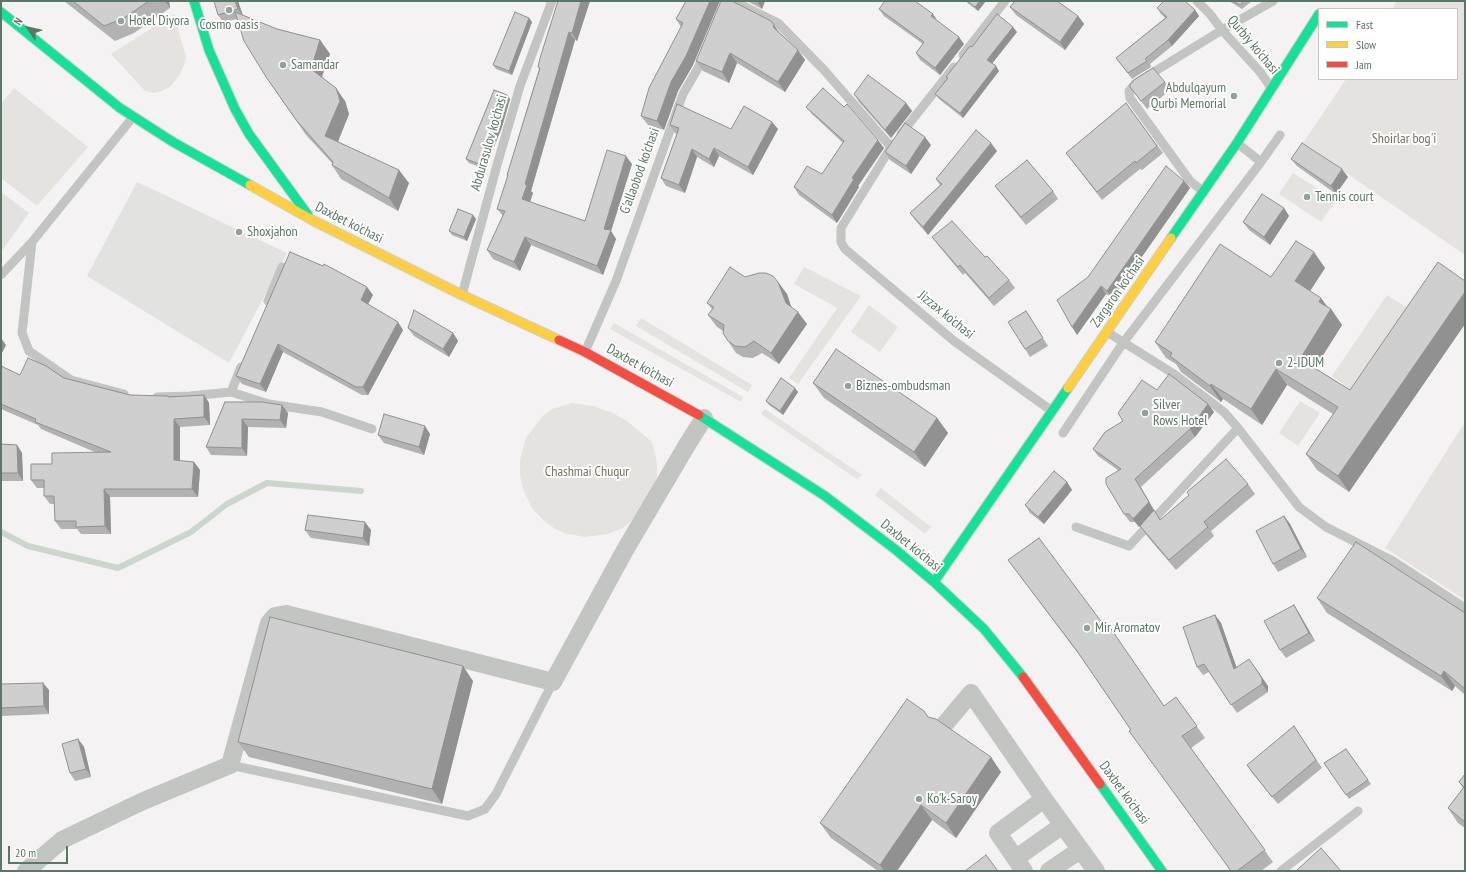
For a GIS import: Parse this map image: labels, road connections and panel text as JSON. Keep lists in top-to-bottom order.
{
  "streets": {
    "main road": ["Daxbet ko'chasi", "Zargaron ko'chasi"],
    "lane": [
      "Qurbiy ko'chasi",
      "Abdurasulov ko'chasi",
      "G'allaobod ko'chasi",
      "Jizzax ko'chasi"
    ]
  },
  "crossings": [
    ["Qurbiy ko'chasi", "Zargaron ko'chasi"],
    ["Abdurasulov ko'chasi", "Daxbet ko'chasi"],
    ["G'allaobod ko'chasi", "Daxbet ko'chasi"],
    ["Daxbet ko'chasi", "Zargaron ko'chasi"],
    ["Zargaron ko'chasi", "Jizzax ko'chasi"]
  ],
  "parks": ["Shoirlar bog'i", "Chashmai Chuqur"],
  "places": [
    "Cosmo oasis",
    "Hotel Diyora",
    "Samandar",
    "Abdulqayum Qurbi Memorial",
    "Tennis court",
    "Shoxjahon",
    "2-IDUM",
    "Biznes-ombudsman",
    "Silver Rows Hotel",
    "Mir Aromatov",
    "Ko'k-Saroy"
  ],
  "legend": ["Fast", "Slow", "Jam"],
  "scale_bar": "20 m",
  "north": "top left"
}
